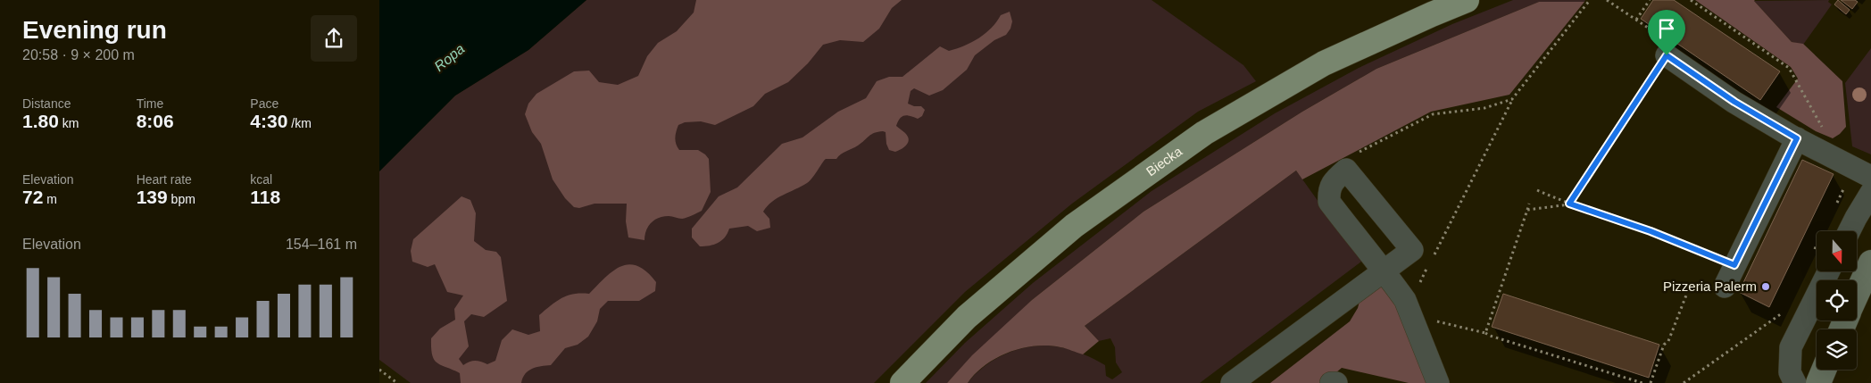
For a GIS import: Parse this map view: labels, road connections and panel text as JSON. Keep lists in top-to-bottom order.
{
  "streets": {
    "main road": ["Biecka"]
  },
  "water": ["Ropa"],
  "places": ["Pizzeria Palerm"],
  "north": "bottom",
  "page": {
    "heading": ["Evening run", "20:58 · 9 × 200 m"],
    "stats": [
      ["Distance", "1.80 km"],
      ["Time", "8:06"],
      ["Pace", "4:30 /km"],
      ["Elevation", "72 m"],
      ["Heart rate", "139 bpm"],
      ["kcal", "118"]
    ],
    "chart": ["Elevation", "154–161 m"]
  }
}
